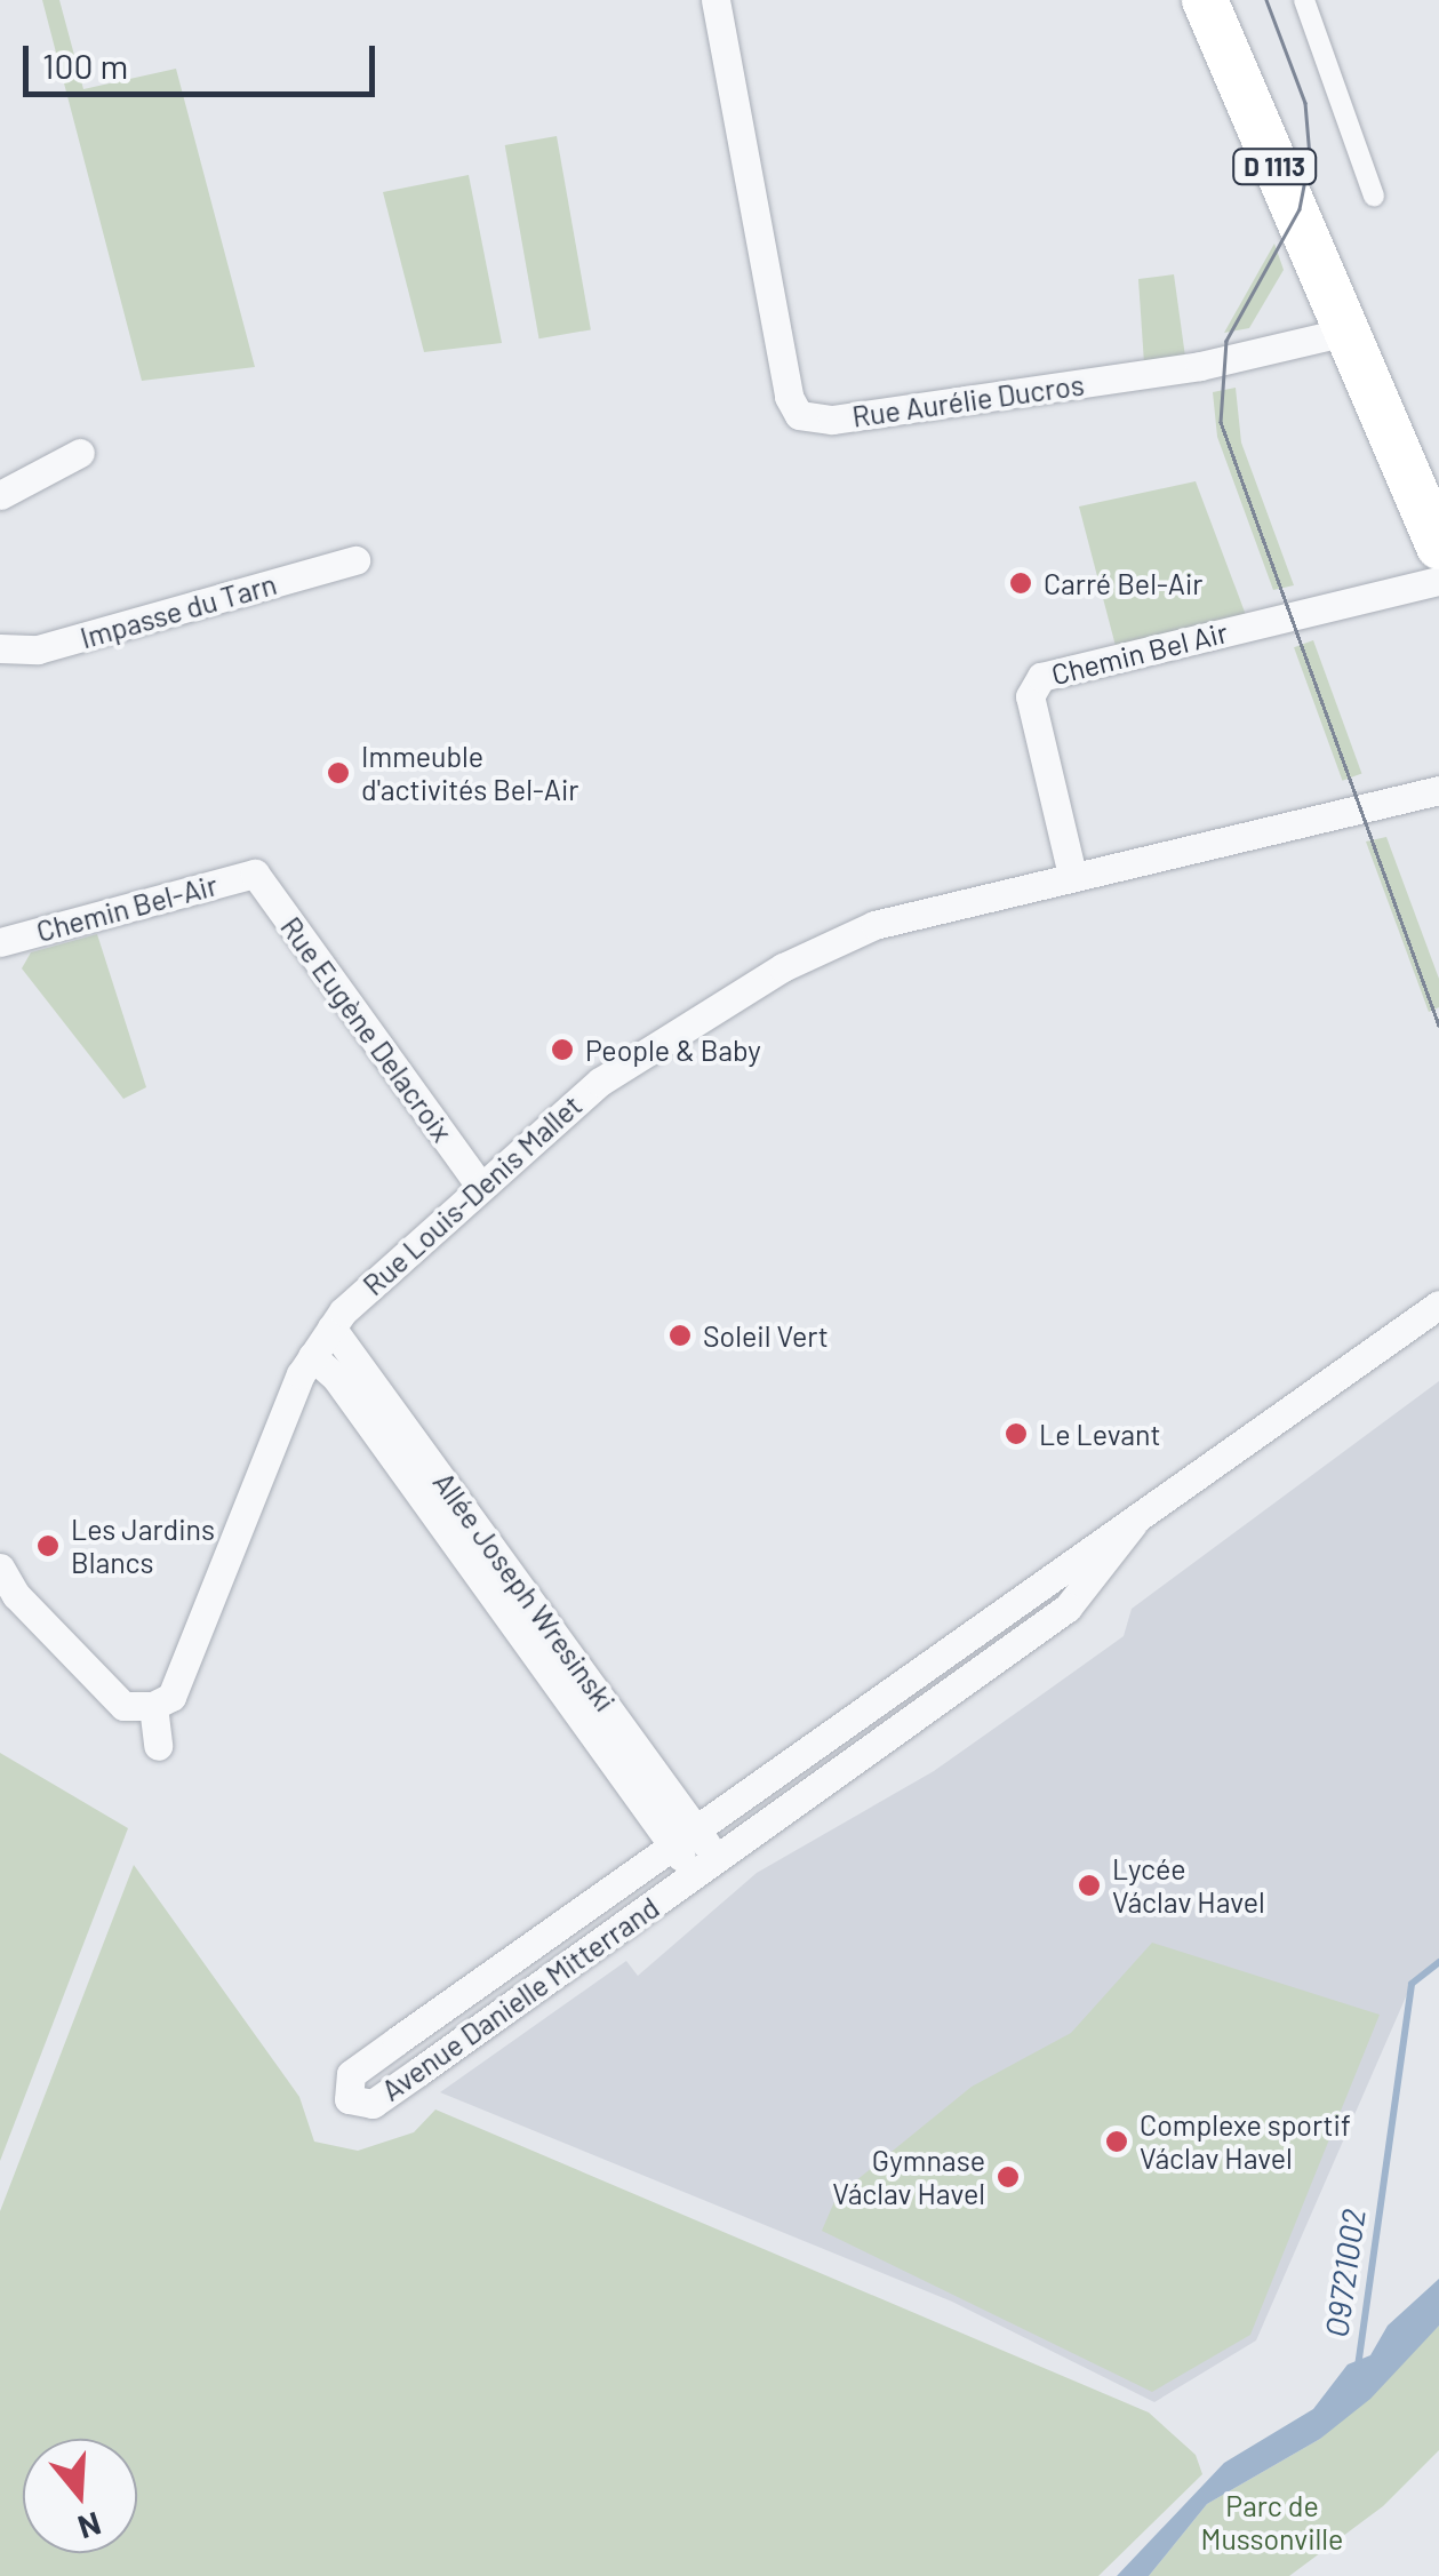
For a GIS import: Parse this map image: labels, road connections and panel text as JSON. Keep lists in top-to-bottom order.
{
  "streets": {
    "main road": ["D 1113"],
    "street": [
      "Rue Aurélie Ducros",
      "Impasse du Tarn",
      "Chemin Bel Air",
      "Chemin Bel-Air",
      "Rue Eugène Delacroix",
      "Rue Louis-Denis Mallet",
      "Allée Joseph Wresinski",
      "Avenue Danielle Mitterrand"
    ]
  },
  "crossings": [
    ["D 1113", "Rue Aurélie Ducros"],
    ["Chemin Bel Air", "Rue Louis-Denis Mallet"],
    ["Chemin Bel-Air", "Rue Eugène Delacroix"],
    ["Rue Eugène Delacroix", "Rue Louis-Denis Mallet"],
    ["Rue Louis-Denis Mallet", "Allée Joseph Wresinski"],
    ["Allée Joseph Wresinski", "Avenue Danielle Mitterrand"]
  ],
  "water": ["O9721002"],
  "parks": ["Parc de Mussonville"],
  "places": [
    "Carré Bel-Air",
    "Immeuble d'activités Bel-Air",
    "People & Baby",
    "Soleil Vert",
    "Le Levant",
    "Les Jardins Blancs",
    "Lycée Václav Havel",
    "Complexe sportif Václav Havel",
    "Gymnase Václav Havel"
  ],
  "scale_bar": "100 m",
  "north": "bottom"
}
